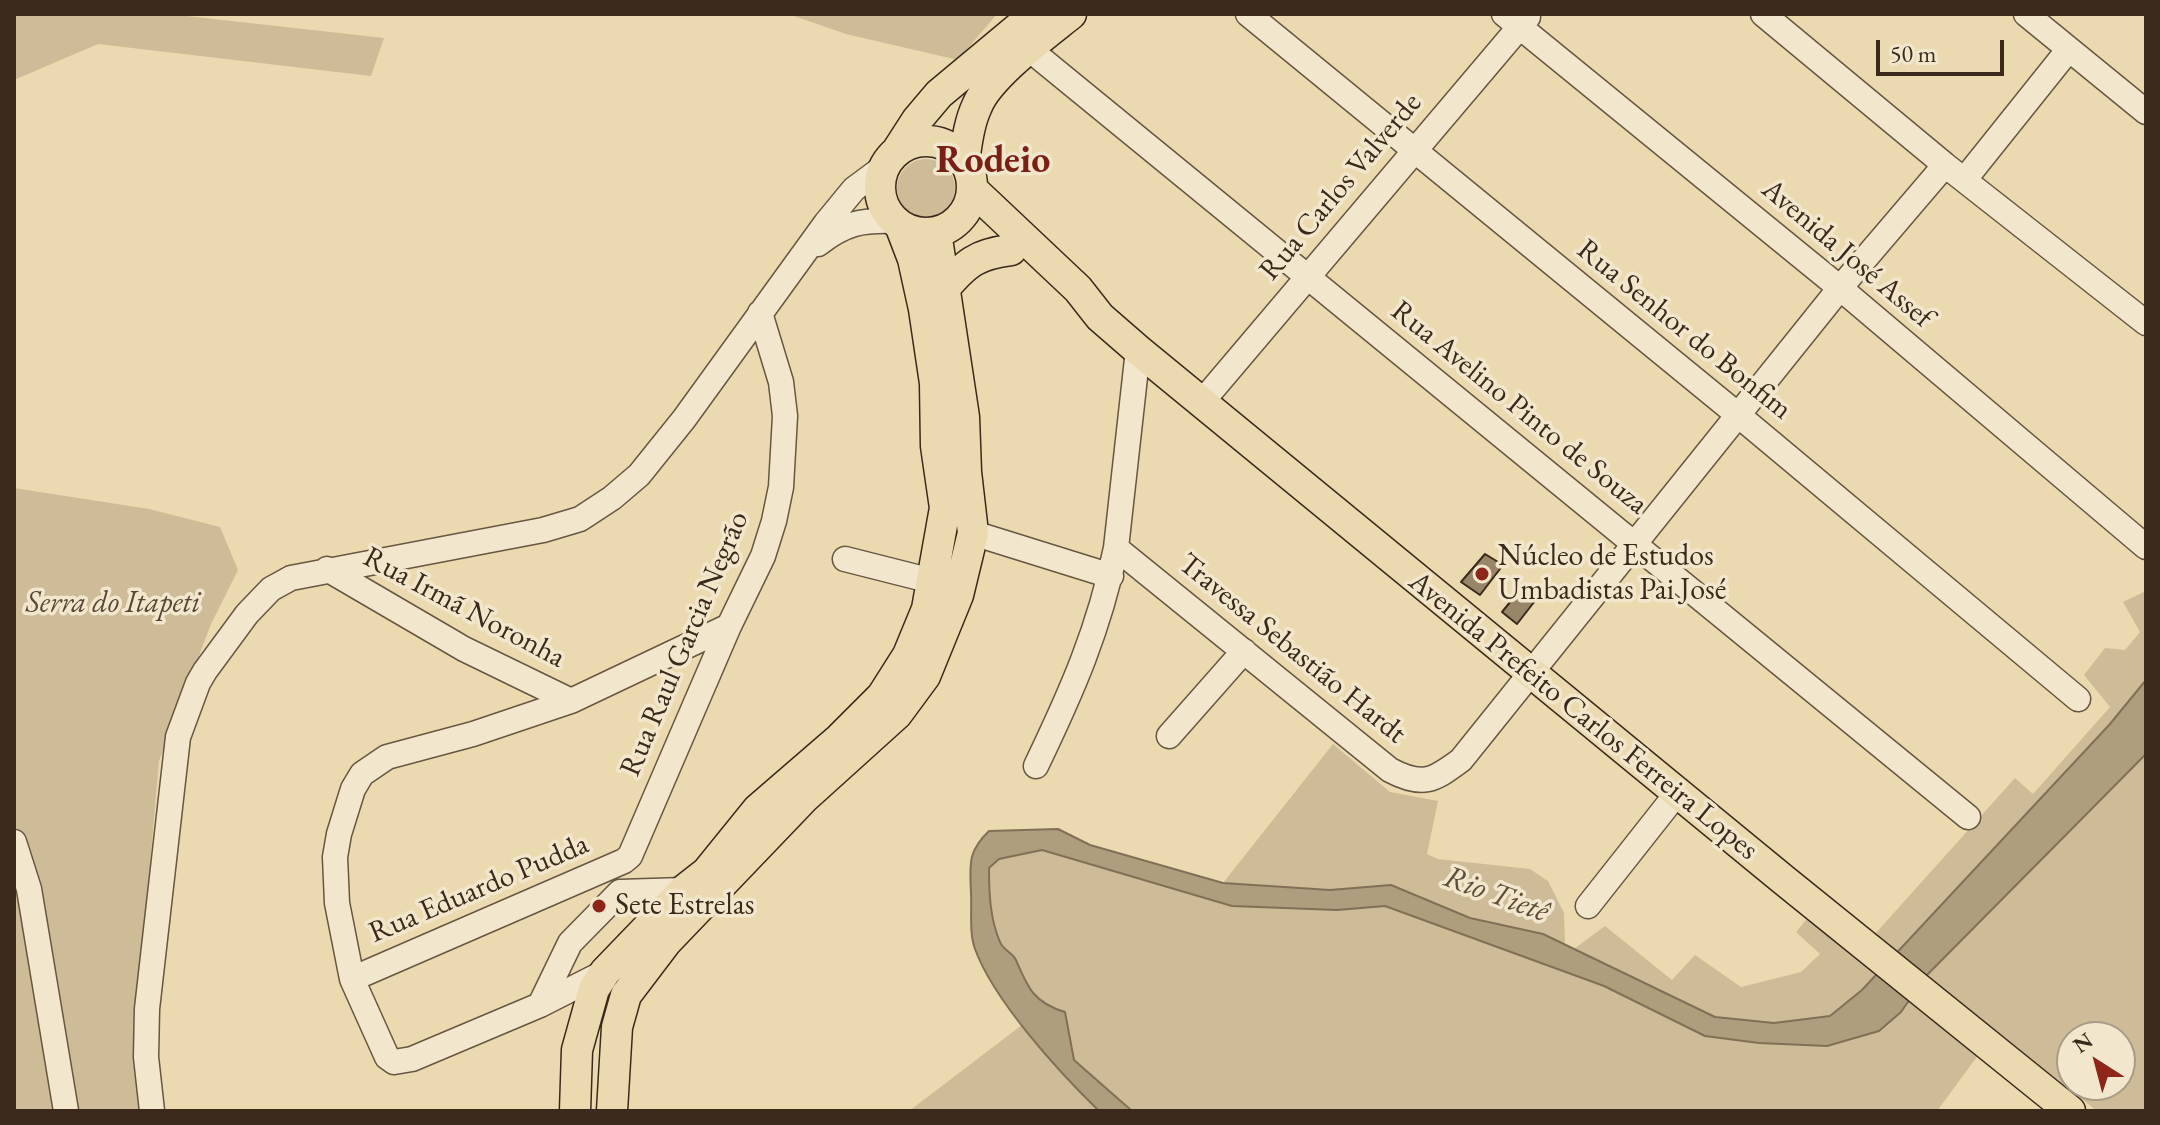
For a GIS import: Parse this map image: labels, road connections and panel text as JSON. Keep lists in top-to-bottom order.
{
  "streets": {
    "main road": ["Avenida Prefeito Carlos Ferreira Lopes"],
    "street": [
      "Rua Carlos Valverde",
      "Avenida José Assef",
      "Rua Senhor do Bonfim",
      "Rua Avelino Pinto de Souza",
      "Rua Irmã Noronha",
      "Rua Raul Garcia Negrão",
      "Travessa Sebastião Hardt",
      "Rua Eduardo Pudda"
    ]
  },
  "crossings": [
    ["Rua Carlos Valverde", "Avenida José Assef"],
    ["Rua Carlos Valverde", "Rua Senhor do Bonfim"],
    ["Rua Carlos Valverde", "Rua Avelino Pinto de Souza"],
    ["Rua Carlos Valverde", "Avenida Prefeito Carlos Ferreira Lopes"],
    ["Avenida José Assef", "Travessa Sebastião Hardt"],
    ["Rua Senhor do Bonfim", "Travessa Sebastião Hardt"],
    ["Rua Avelino Pinto de Souza", "Travessa Sebastião Hardt"],
    ["Rua Raul Garcia Negrão", "Rua Eduardo Pudda"],
    ["Travessa Sebastião Hardt", "Avenida Prefeito Carlos Ferreira Lopes"]
  ],
  "districts": ["Rodeio"],
  "water": ["Rio Tietê"],
  "parks": ["Serra do Itapeti"],
  "places": ["Núcleo de Estudos Umbadistas Pai José", "Sete Estrelas"],
  "scale_bar": "50 m",
  "north": "top left"
}
